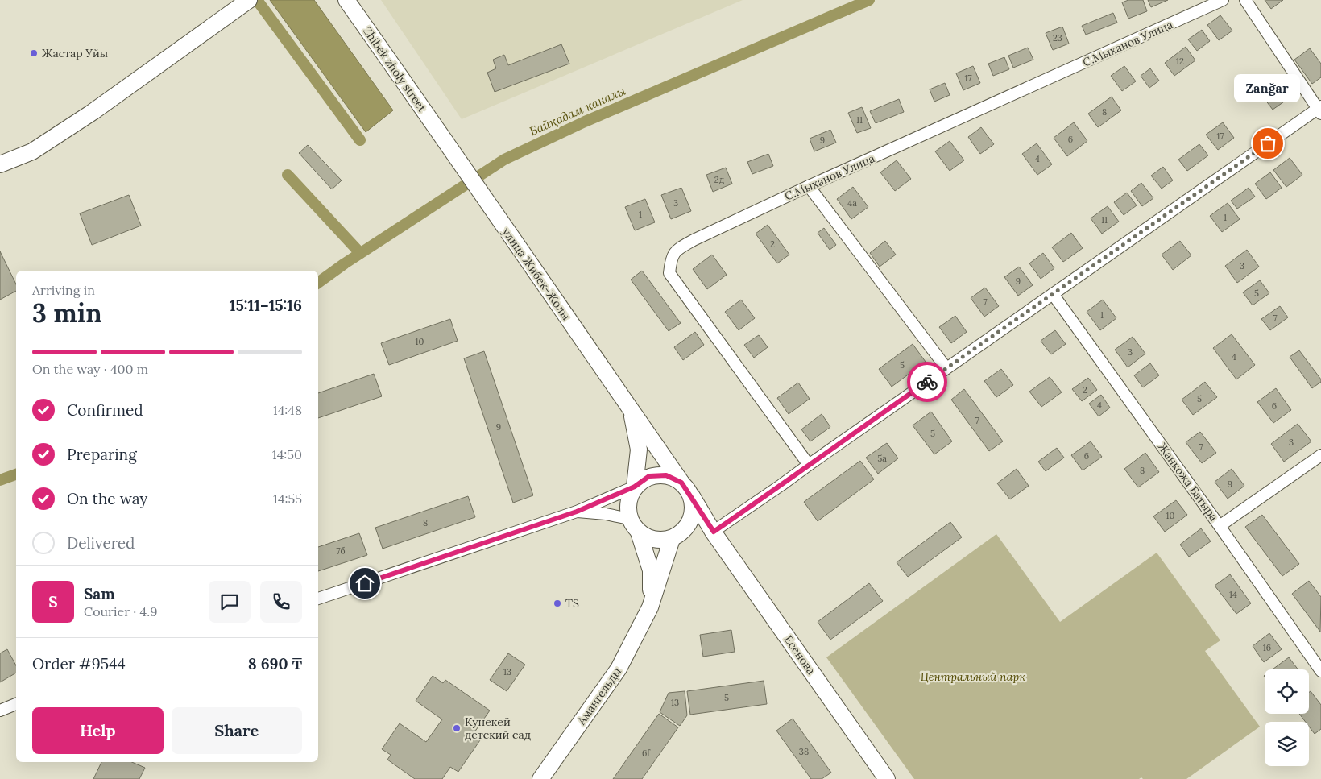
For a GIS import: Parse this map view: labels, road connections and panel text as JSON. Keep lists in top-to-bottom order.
{
  "streets": {
    "main road": [
      "Zhibek zholy street",
      "улица Жибек-Жолы",
      "Есенова",
      "Амангельды"
    ],
    "street": ["С.Мыханов Улица", "Жанкожа Батыра"]
  },
  "crossings": [
    ["Zhibek zholy street", "улица Жибек-Жолы"],
    ["улица Жибек-Жолы", "Есенова"],
    ["улица Жибек-Жолы", "Амангельды"],
    ["Есенова", "Амангельды"]
  ],
  "water": ["Байқадам каналы"],
  "parks": ["Центральный парк"],
  "places": [
    "Жастар Уйы",
    "Zanğar",
    "TS",
    "Кунекей детский сад"
  ],
  "house_numbers": [
    "23",
    "12",
    "17",
    "8",
    "11",
    "17",
    "6",
    "9",
    "4",
    "2д",
    "3",
    "4а",
    "1",
    "1",
    "11",
    "2",
    "3",
    "9",
    "5",
    "7",
    "1",
    "7",
    "10",
    "3",
    "4",
    "5",
    "2",
    "5",
    "4",
    "6",
    "7",
    "9",
    "5",
    "3",
    "7",
    "6",
    "5а",
    "8",
    "9",
    "10",
    "8",
    "7б",
    "14",
    "16",
    "13",
    "5",
    "13",
    "38",
    "6f"
  ],
  "page": {
    "bubble": "Zanğar",
    "heading": ["3 min", "Arriving in", "15:11–15:16"],
    "panel": [
      "Sam",
      "Courier · 4.9",
      "Order #9544",
      "8 690 ₸"
    ],
    "bar": "On the way · 400 m",
    "list": [
      ["Confirmed", "14:48"],
      ["Preparing", "14:50"],
      ["On the way", "14:55"],
      "Delivered"
    ],
    "round": "S",
    "buttons": ["Help", "Share"]
  }
}
